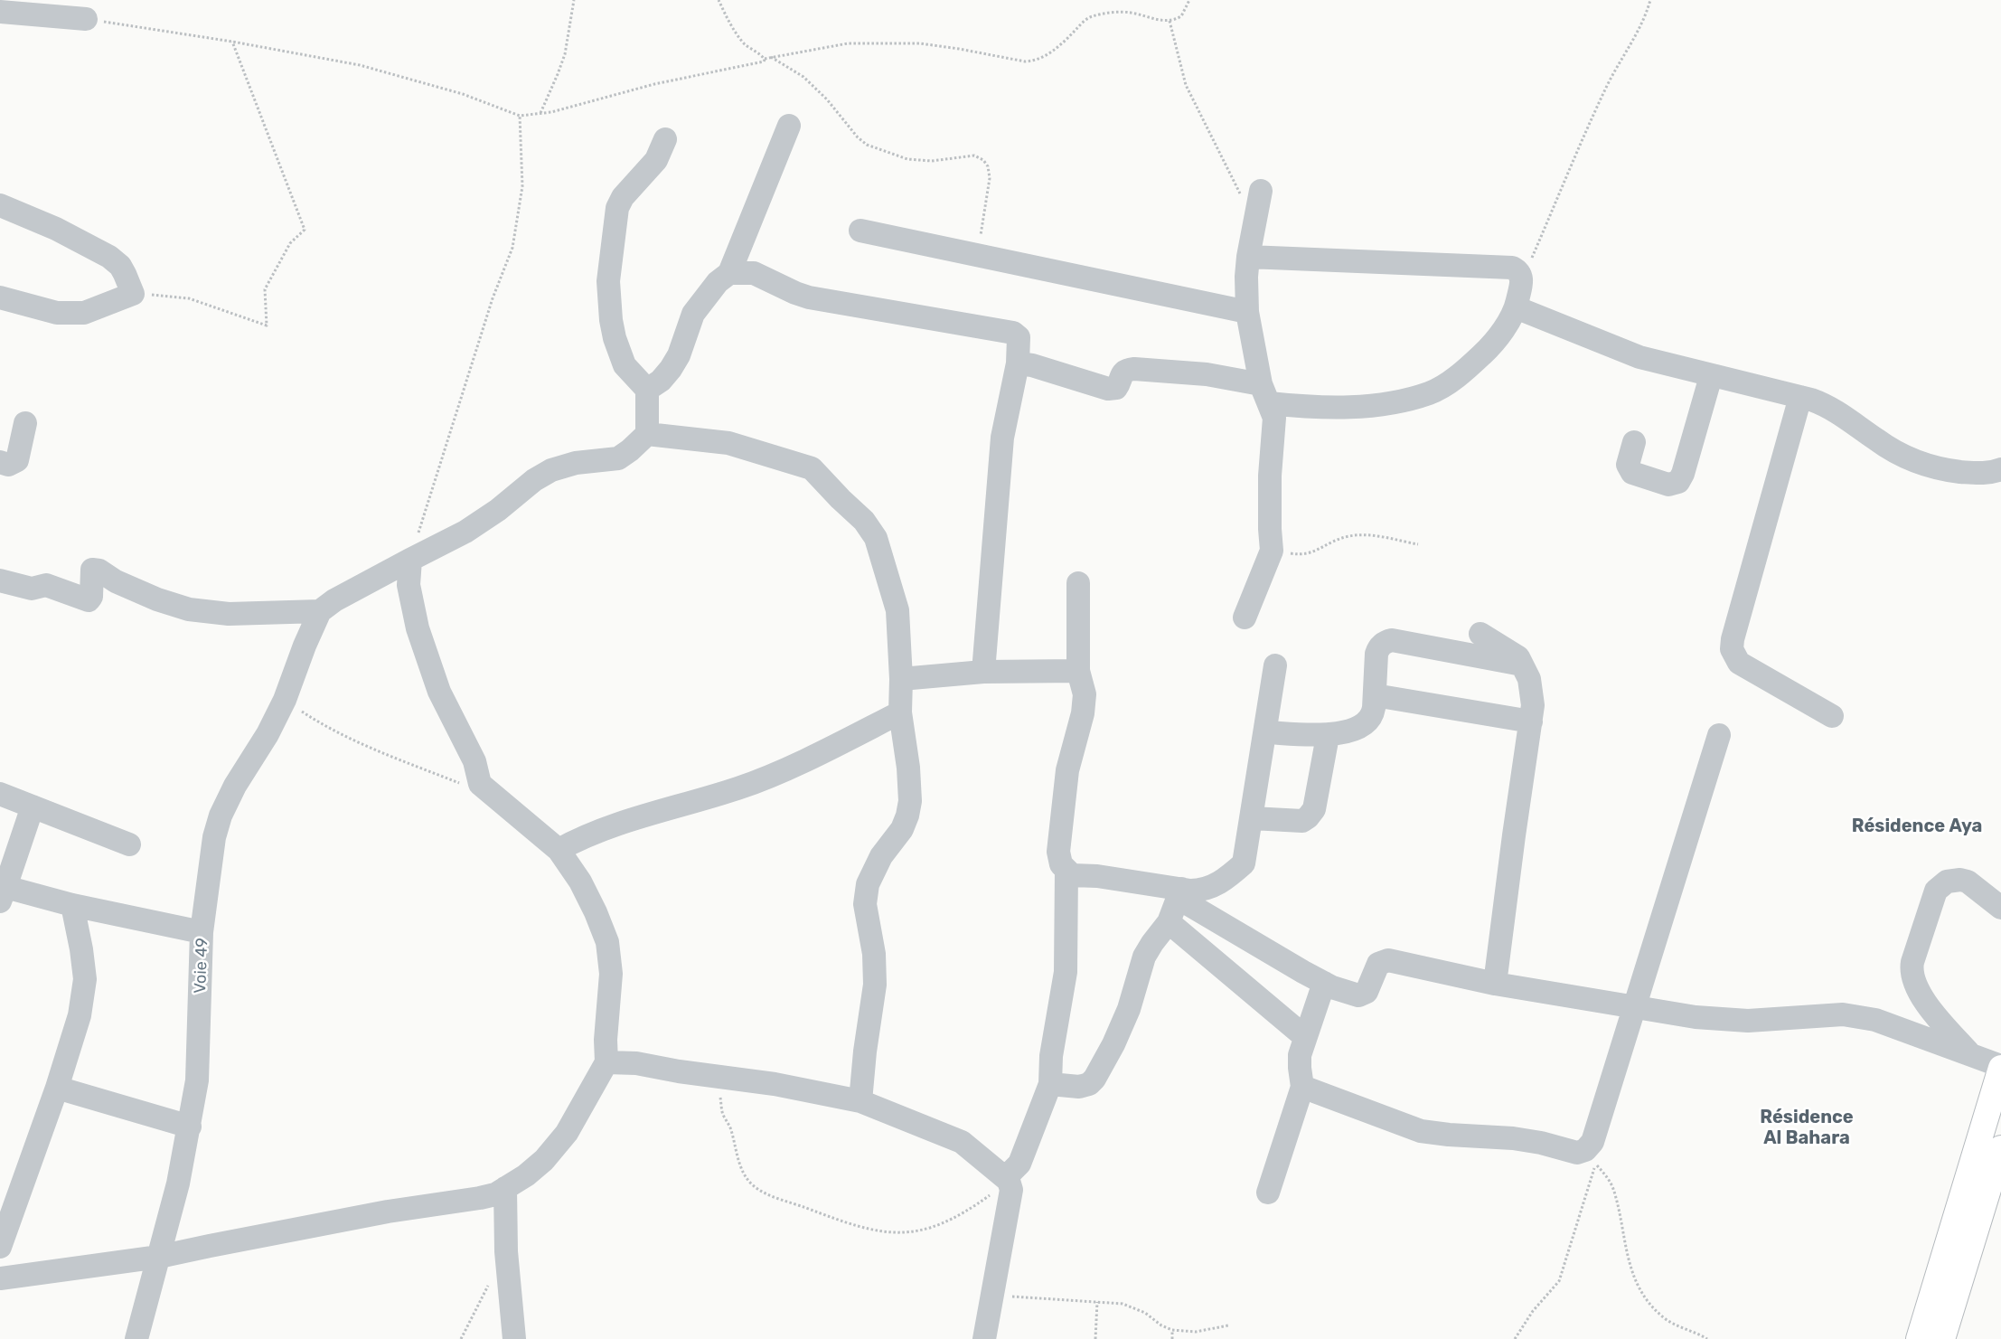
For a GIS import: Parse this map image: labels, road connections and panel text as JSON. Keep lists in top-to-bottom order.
{
  "streets": {
    "street": ["Voie 49"]
  },
  "districts": ["Résidence Aya", "Résidence Al Bahara"]
}
